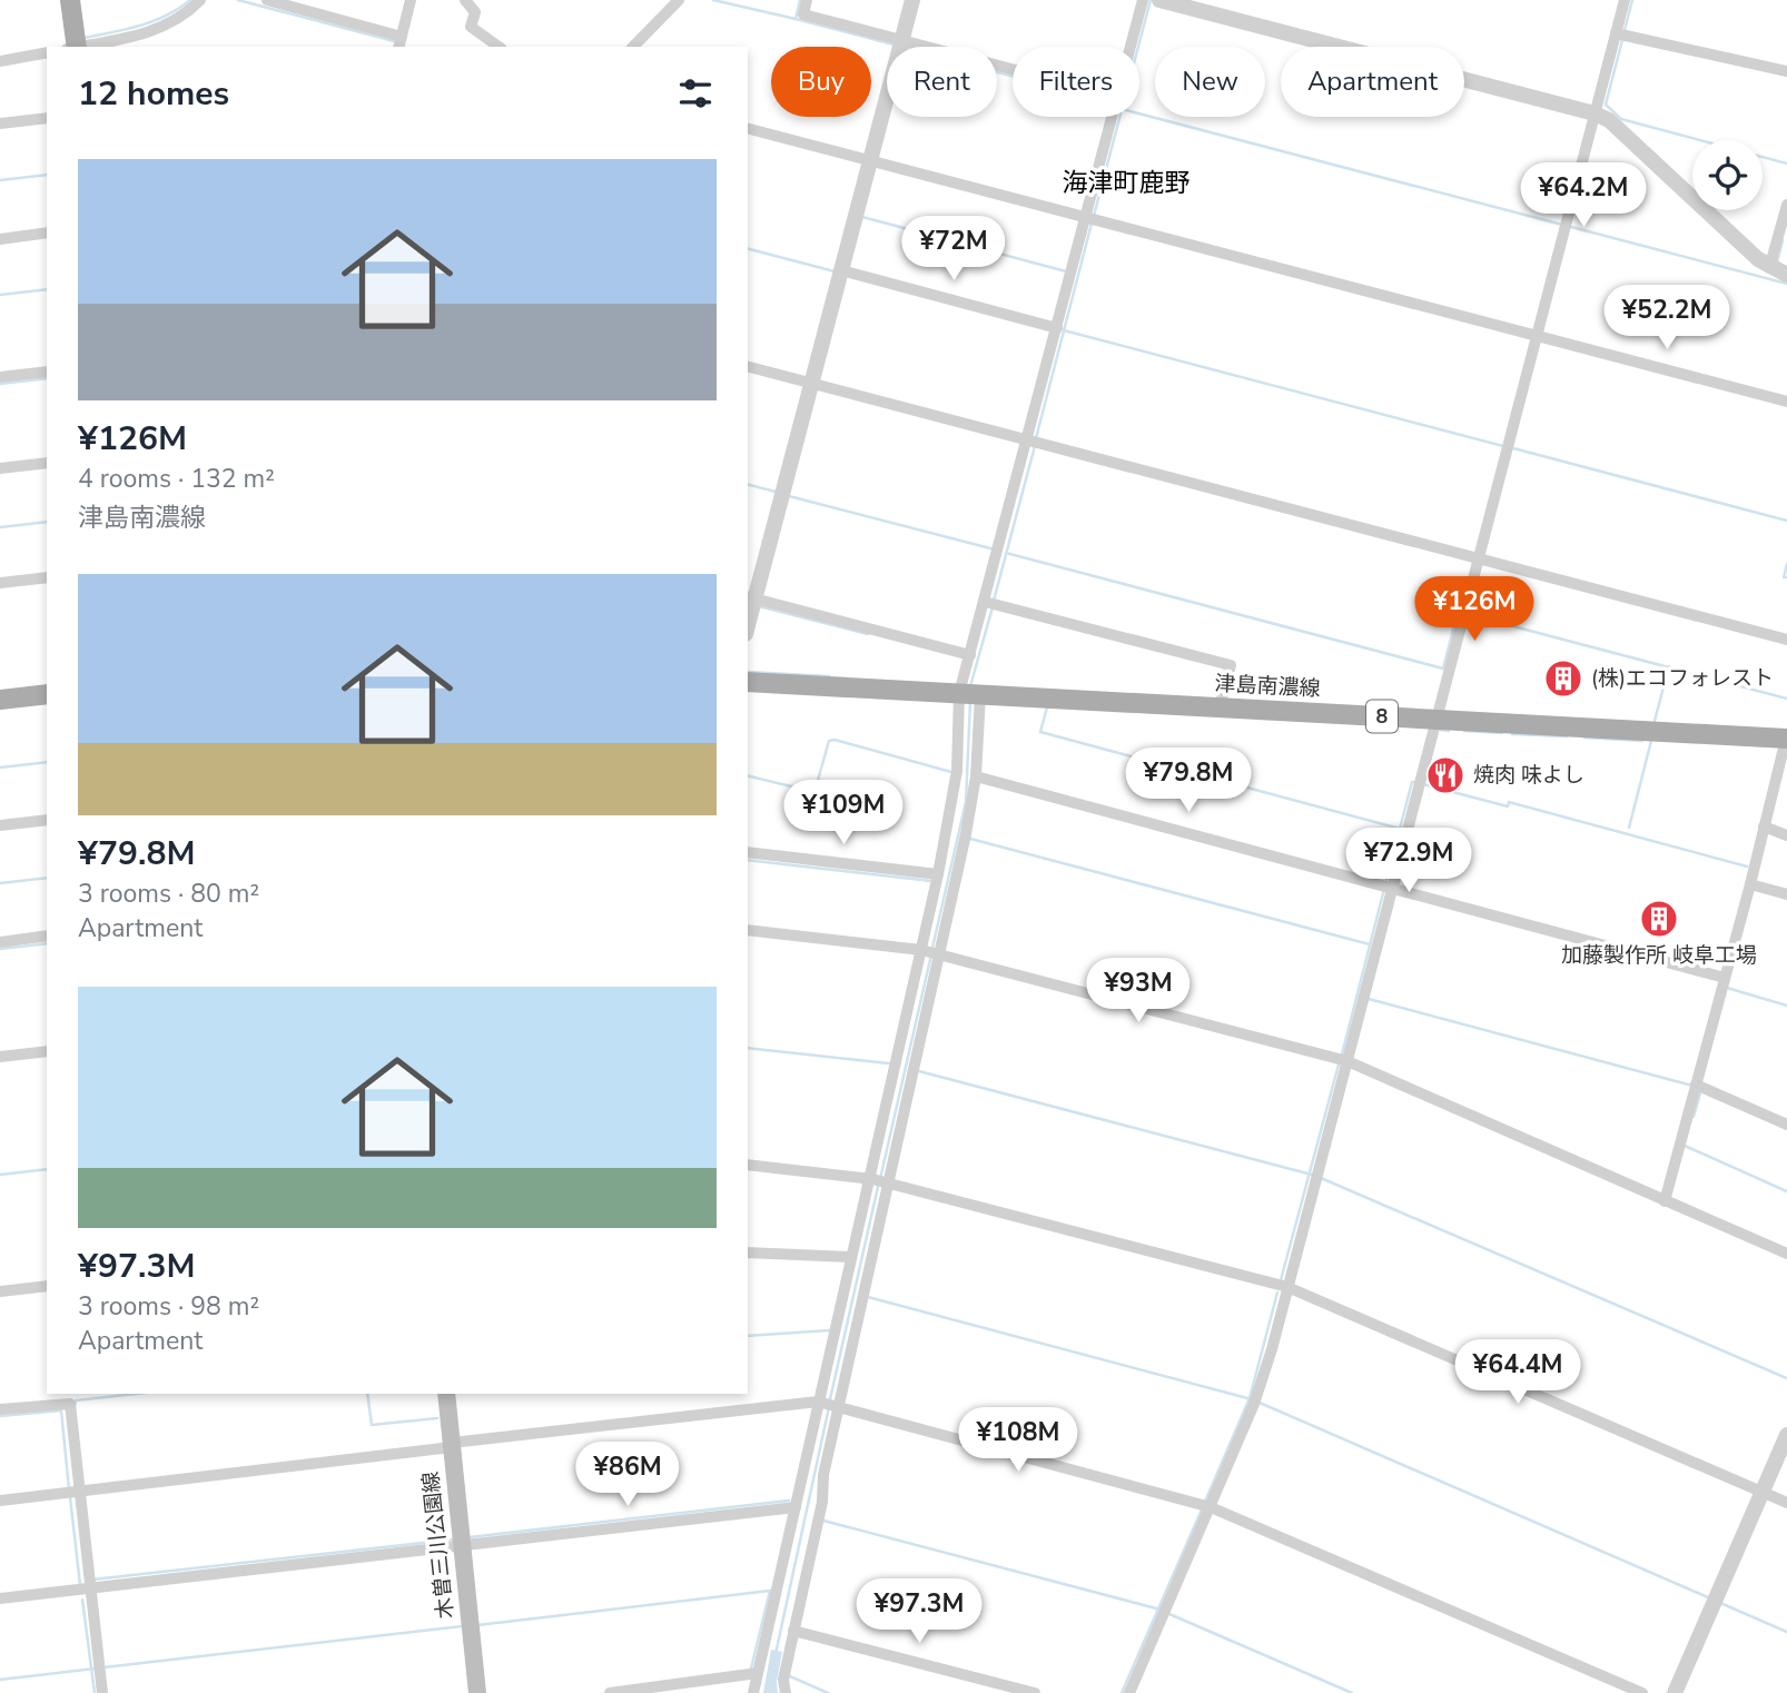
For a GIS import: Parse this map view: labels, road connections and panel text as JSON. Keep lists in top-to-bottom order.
{
  "streets": {
    "main road": ["津島南濃線", "8", "木曽三川公園線"]
  },
  "districts": ["海津町鹿野"],
  "places": {
    "building": ["(株)エコフォレスト", "加藤製作所 岐阜工場"],
    "restaurant": ["焼肉 味よし"]
  },
  "page": {
    "chip": [
      "Buy",
      "Rent",
      "Filters",
      "New",
      "Apartment"
    ],
    "heading": "12 homes",
    "list": [
      {
        "name": "¥126M",
        "note": "4 rooms · 132 m² · 津島南濃線"
      },
      {
        "name": "¥79.8M",
        "note": "3 rooms · 80 m² · Apartment"
      },
      {
        "name": "¥97.3M",
        "note": "3 rooms · 98 m² · Apartment"
      }
    ],
    "price": [
      "¥64.2M",
      "¥72M",
      "¥52.2M",
      "¥126M",
      "¥79.8M",
      "¥109M",
      "¥72.9M",
      "¥93M",
      "¥64.4M",
      "¥108M",
      "¥86M",
      "¥97.3M"
    ]
  }
}
